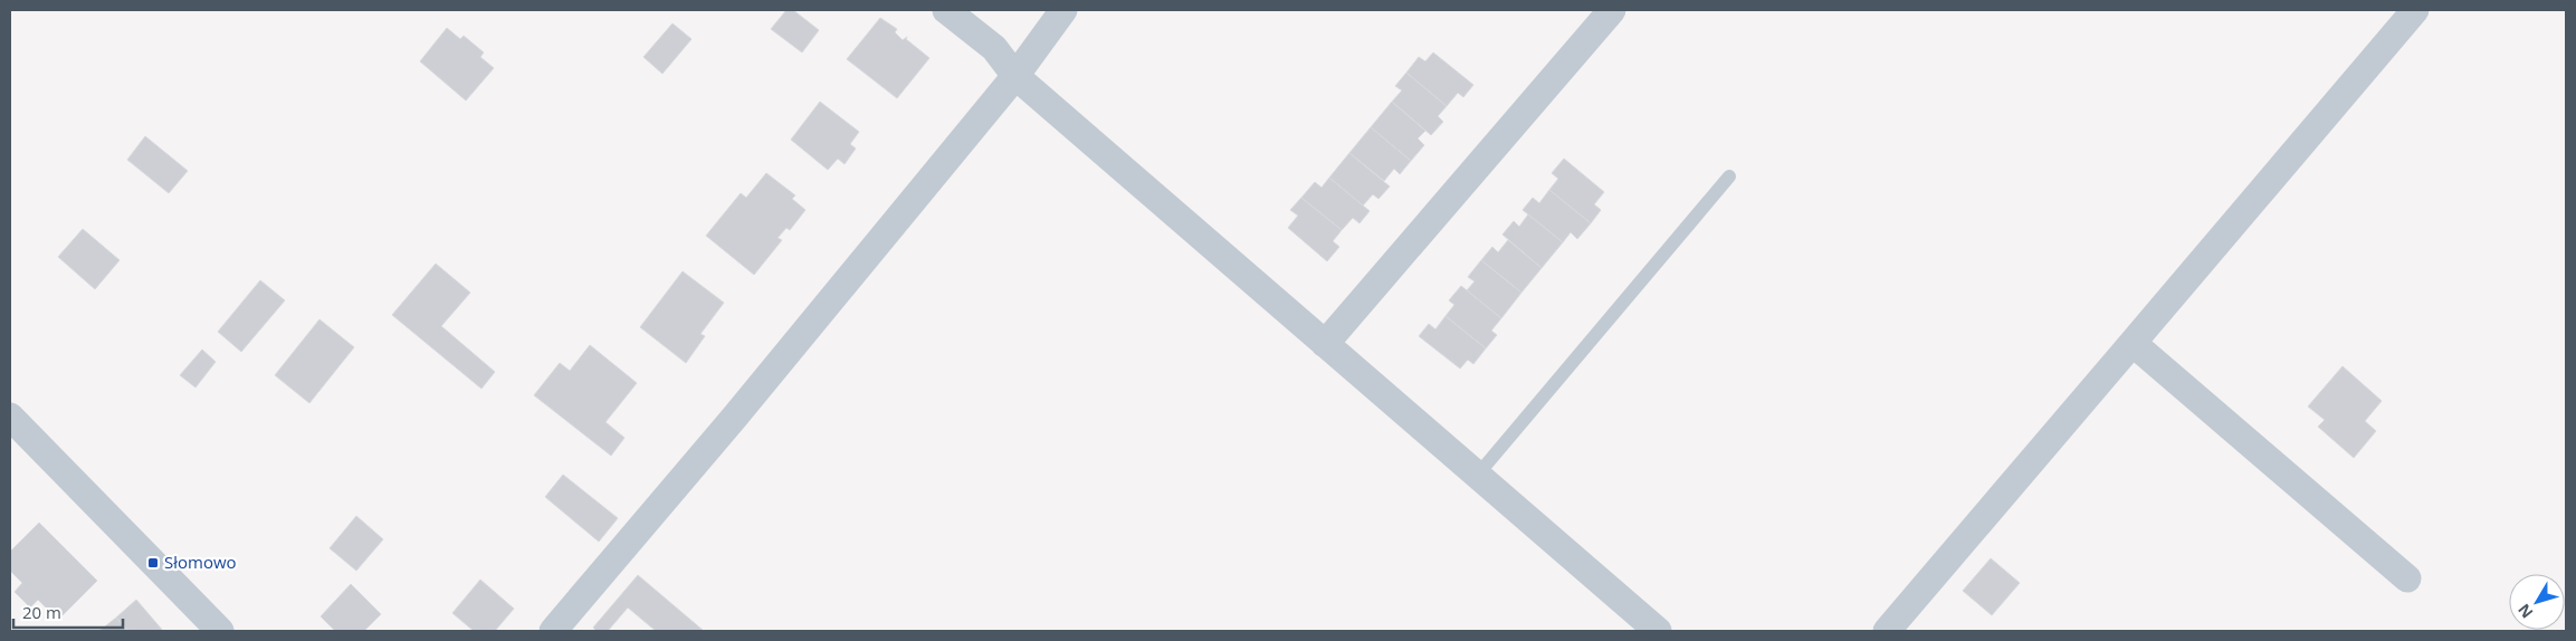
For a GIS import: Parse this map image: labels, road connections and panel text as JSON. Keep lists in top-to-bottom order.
{
  "places": {
    "transit": ["Słomowo"]
  },
  "scale_bar": "20 m",
  "north": "bottom left"
}
